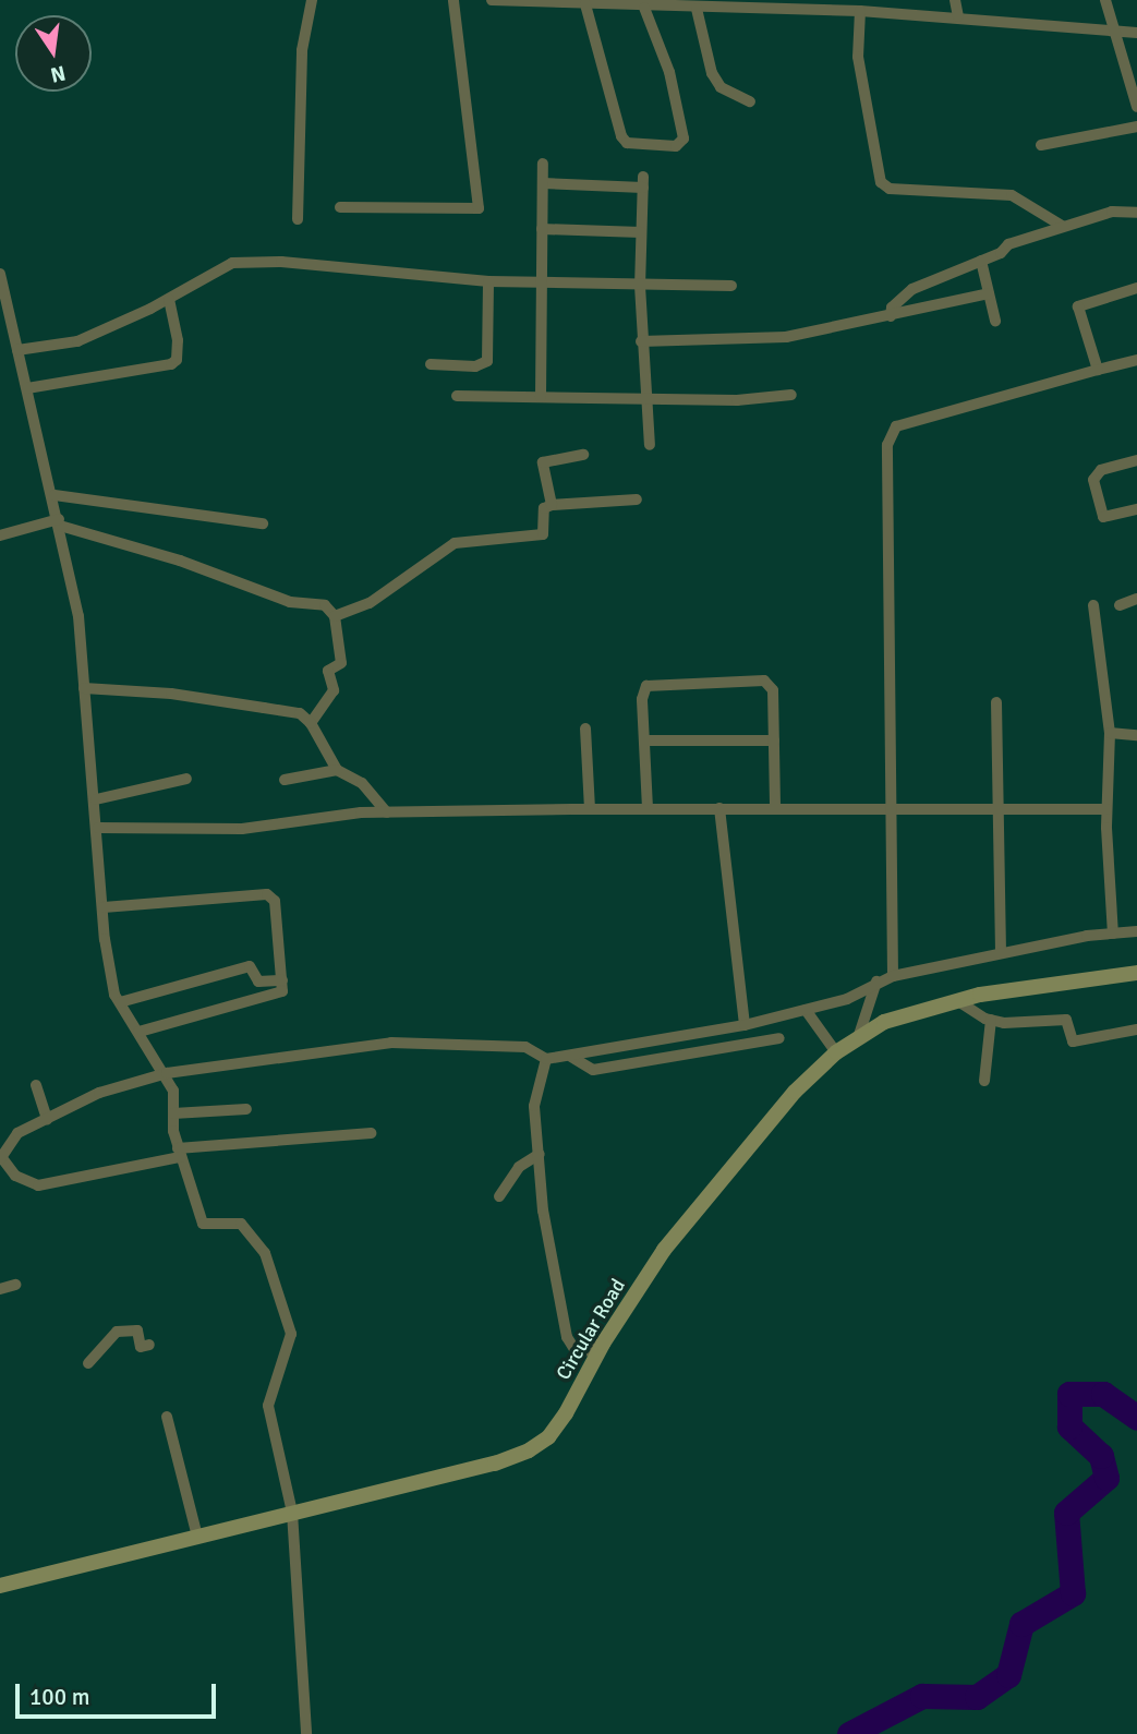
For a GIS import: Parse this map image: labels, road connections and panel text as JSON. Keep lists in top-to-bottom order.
{
  "streets": {
    "main road": ["Circular Road"]
  },
  "scale_bar": "100 m",
  "north": "bottom"
}
